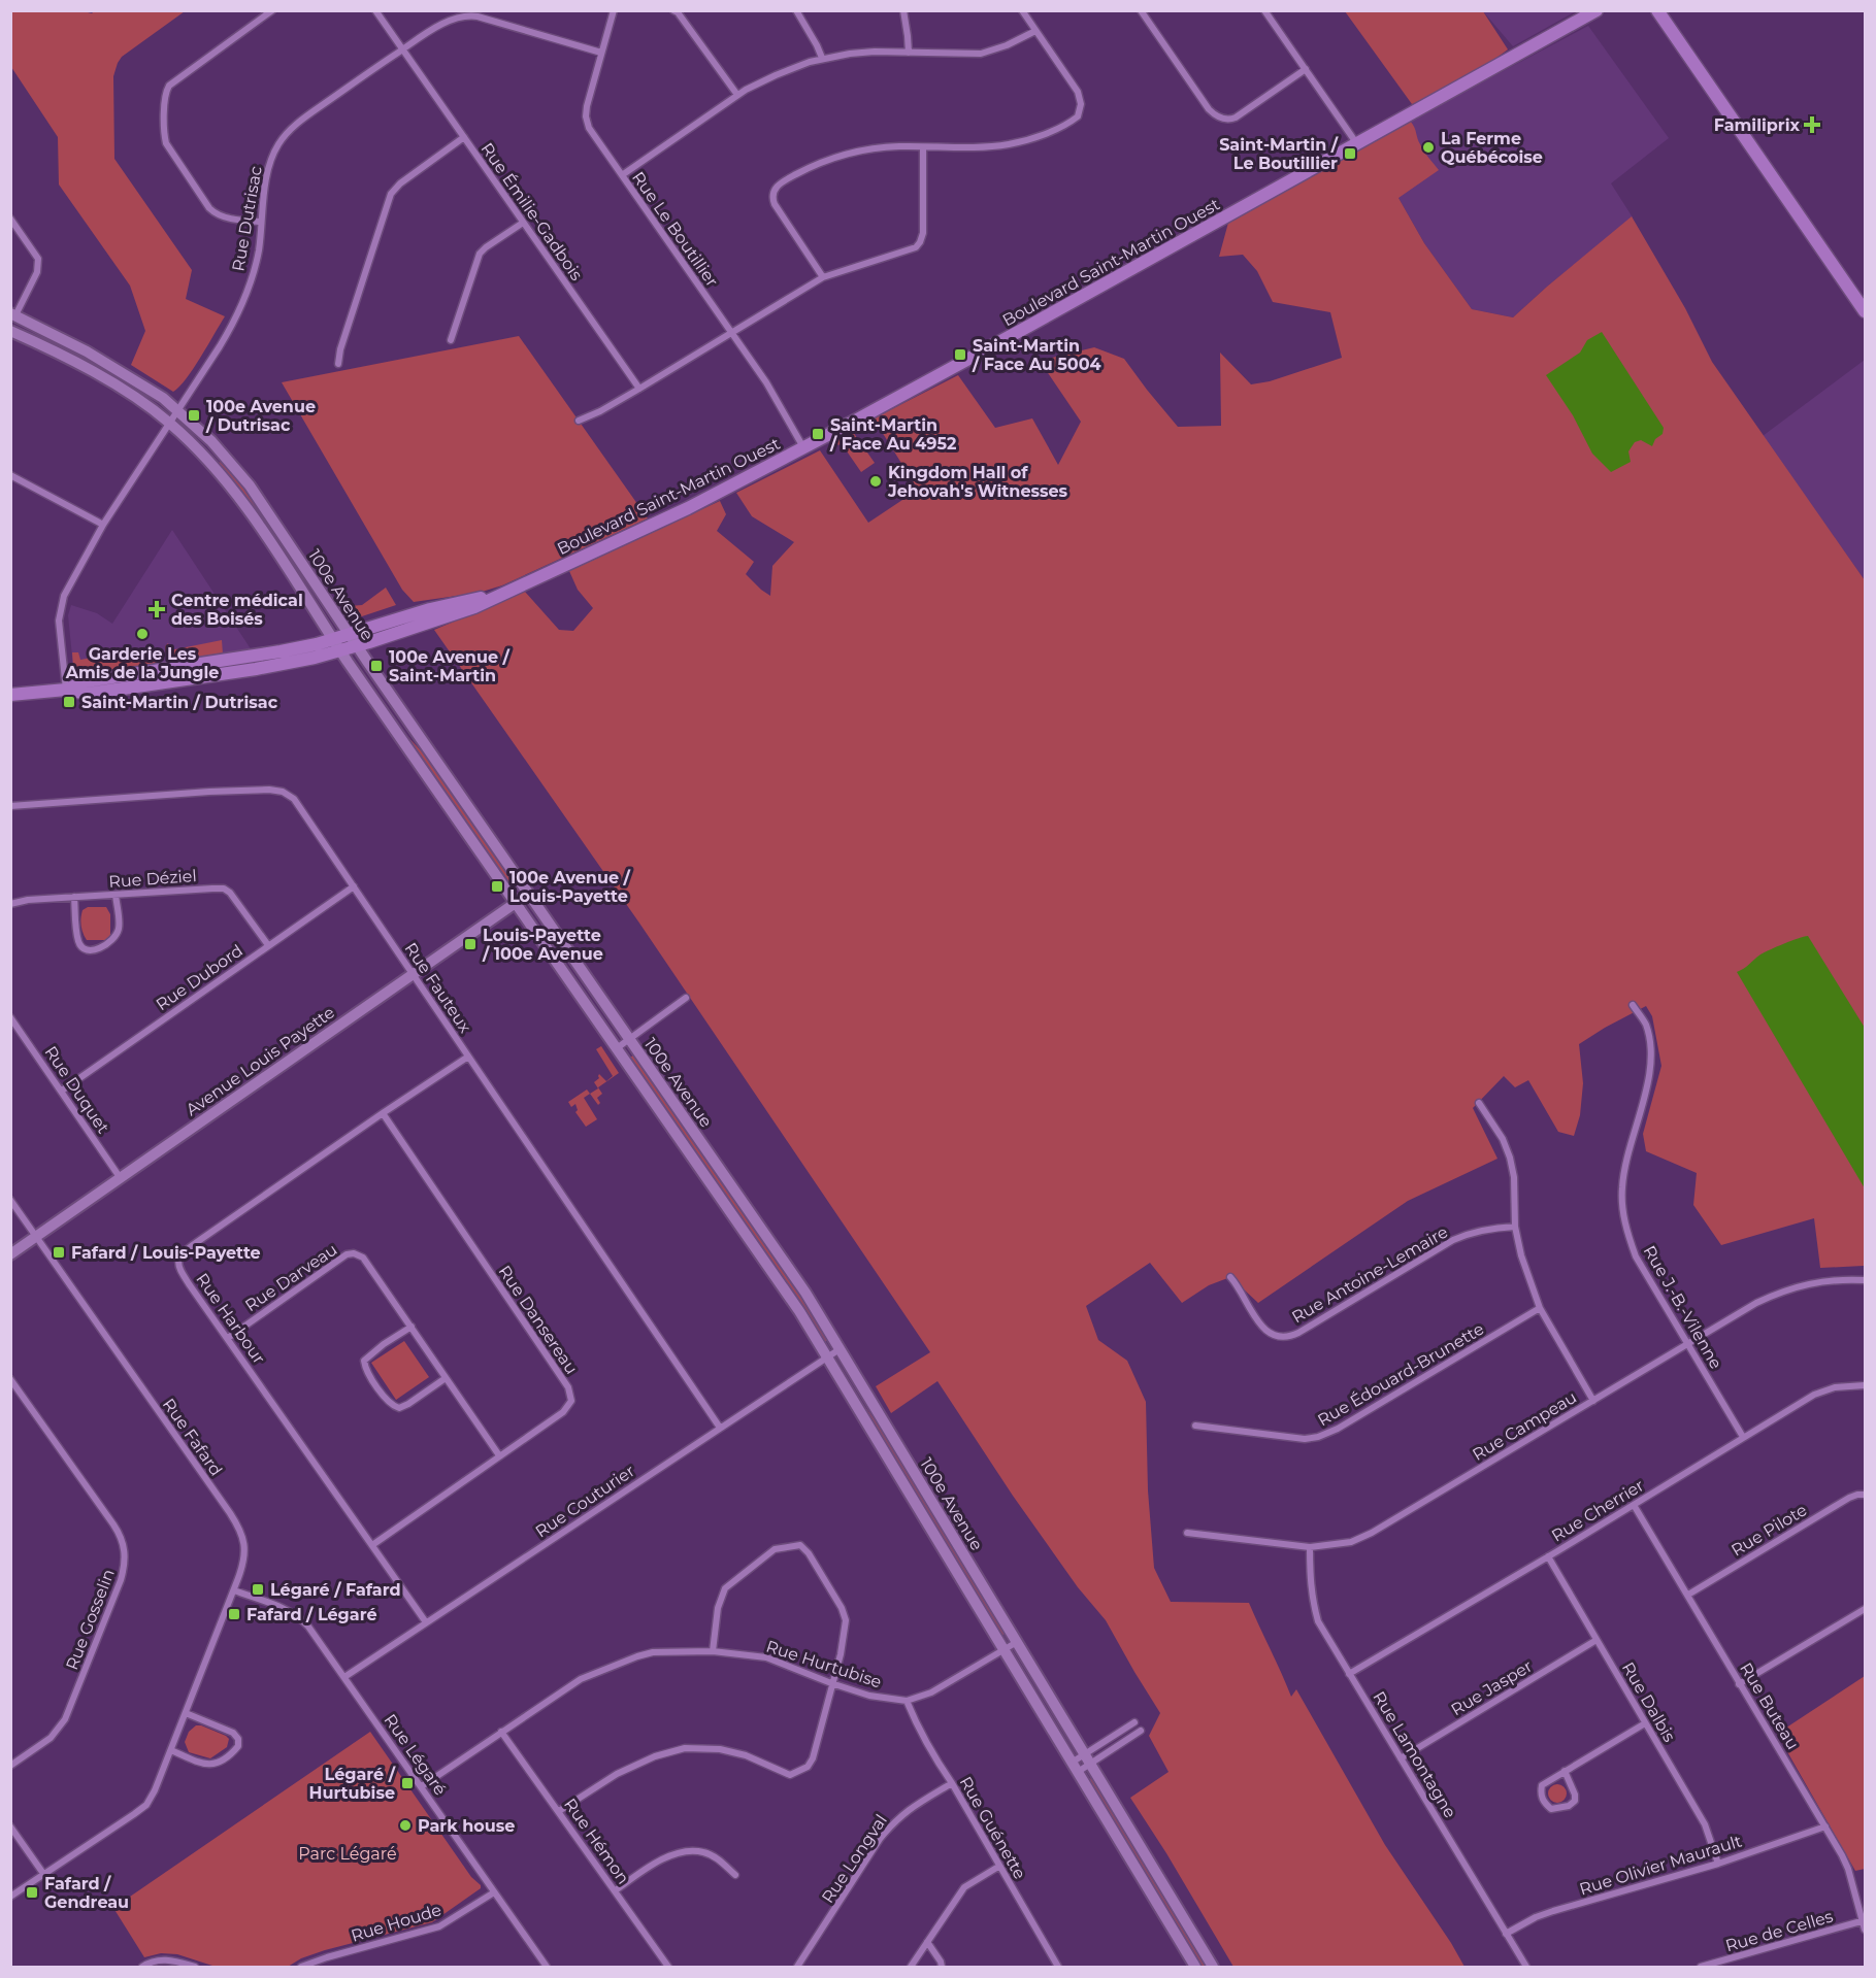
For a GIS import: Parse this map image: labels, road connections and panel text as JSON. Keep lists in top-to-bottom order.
{
  "streets": {
    "main road": ["Boulevard Saint-Martin Ouest"],
    "street": [
      "Rue Émilie-Gadbois",
      "Rue Dutrisac",
      "Rue Le Boutillier",
      "100e Avenue",
      "Rue Déziel",
      "Rue Dubord",
      "Rue Fauteux",
      "Avenue Louis Payette",
      "Rue Duquet",
      "Rue Antoine-Lemaire",
      "Rue Darveau",
      "Rue J.-B.-Vilenne",
      "Rue Harbour",
      "Rue Dansereau",
      "Rue Édouard-Brunette",
      "Rue Campeau",
      "Rue Fafard",
      "Rue Couturier",
      "Rue Cherrier",
      "Rue Pilote",
      "Rue Gosselin",
      "Rue Hurtubise",
      "Rue Jasper",
      "Rue Dalbis",
      "Rue Buteau",
      "Rue Légaré",
      "Rue Lamontagne",
      "Rue Guénette",
      "Rue Hémon",
      "Rue Longval",
      "Rue Olivier Maurault",
      "Rue Houde",
      "Rue de Celles"
    ]
  },
  "crossings": [
    ["Rue Émilie-Gadbois", "Rue Dutrisac"],
    ["Rue Dutrisac", "Rue Le Boutillier"],
    ["Rue Dutrisac", "Boulevard Saint-Martin Ouest"],
    ["Rue Dutrisac", "100e Avenue"],
    ["Rue Le Boutillier", "Boulevard Saint-Martin Ouest"],
    ["Boulevard Saint-Martin Ouest", "100e Avenue"],
    ["100e Avenue", "Avenue Louis Payette"],
    ["100e Avenue", "Rue Couturier"],
    ["100e Avenue", "Rue Hurtubise"],
    ["Rue Déziel", "Rue Dubord"],
    ["Rue Dubord", "Rue Fauteux"],
    ["Rue Dubord", "Rue Duquet"],
    ["Rue Fauteux", "Avenue Louis Payette"],
    ["Rue Fauteux", "Rue Harbour"],
    ["Rue Fauteux", "Rue Couturier"],
    ["Avenue Louis Payette", "Rue Duquet"],
    ["Avenue Louis Payette", "Rue Fafard"],
    ["Rue Darveau", "Rue Harbour"],
    ["Rue Darveau", "Rue Dansereau"],
    ["Rue J.-B.-Vilenne", "Rue Campeau"],
    ["Rue J.-B.-Vilenne", "Rue Cherrier"],
    ["Rue Harbour", "Rue Dansereau"],
    ["Rue Harbour", "Rue Couturier"],
    ["Rue Campeau", "Rue Lamontagne"],
    ["Rue Fafard", "Rue Légaré"],
    ["Rue Couturier", "Rue Légaré"],
    ["Rue Cherrier", "Rue Dalbis"],
    ["Rue Cherrier", "Rue Buteau"],
    ["Rue Cherrier", "Rue Lamontagne"],
    ["Rue Pilote", "Rue Buteau"],
    ["Rue Hurtubise", "Rue Légaré"],
    ["Rue Hurtubise", "Rue Guénette"],
    ["Rue Hurtubise", "Rue Hémon"],
    ["Rue Jasper", "Rue Dalbis"],
    ["Rue Jasper", "Rue Lamontagne"],
    ["Rue Dalbis", "Rue Olivier Maurault"],
    ["Rue Buteau", "Rue Olivier Maurault"],
    ["Rue Buteau", "Rue de Celles"],
    ["Rue Légaré", "Rue Houde"],
    ["Rue Lamontagne", "Rue Olivier Maurault"],
    ["Rue Guénette", "Rue Longval"]
  ],
  "parks": ["Parc Légaré"],
  "places": {
    "health": ["Familiprix", "Centre médical des Boisés"],
    "other": [
      "La Ferme Québécoise",
      "Kingdom Hall of Jehovah's Witnesses",
      "Garderie Les Amis de la Jungle",
      "Park house"
    ],
    "transit": [
      "Saint-Martin / Le Boutillier",
      "Saint-Martin / Face Au 5004",
      "100e Avenue / Dutrisac",
      "Saint-Martin / Face Au 4952",
      "100e Avenue / Saint-Martin",
      "Saint-Martin / Dutrisac",
      "100e Avenue / Louis-Payette",
      "Louis-Payette / 100e Avenue",
      "Fafard / Louis-Payette",
      "Légaré / Fafard",
      "Fafard / Légaré",
      "Légaré / Hurtubise",
      "Fafard / Gendreau"
    ]
  }
}
